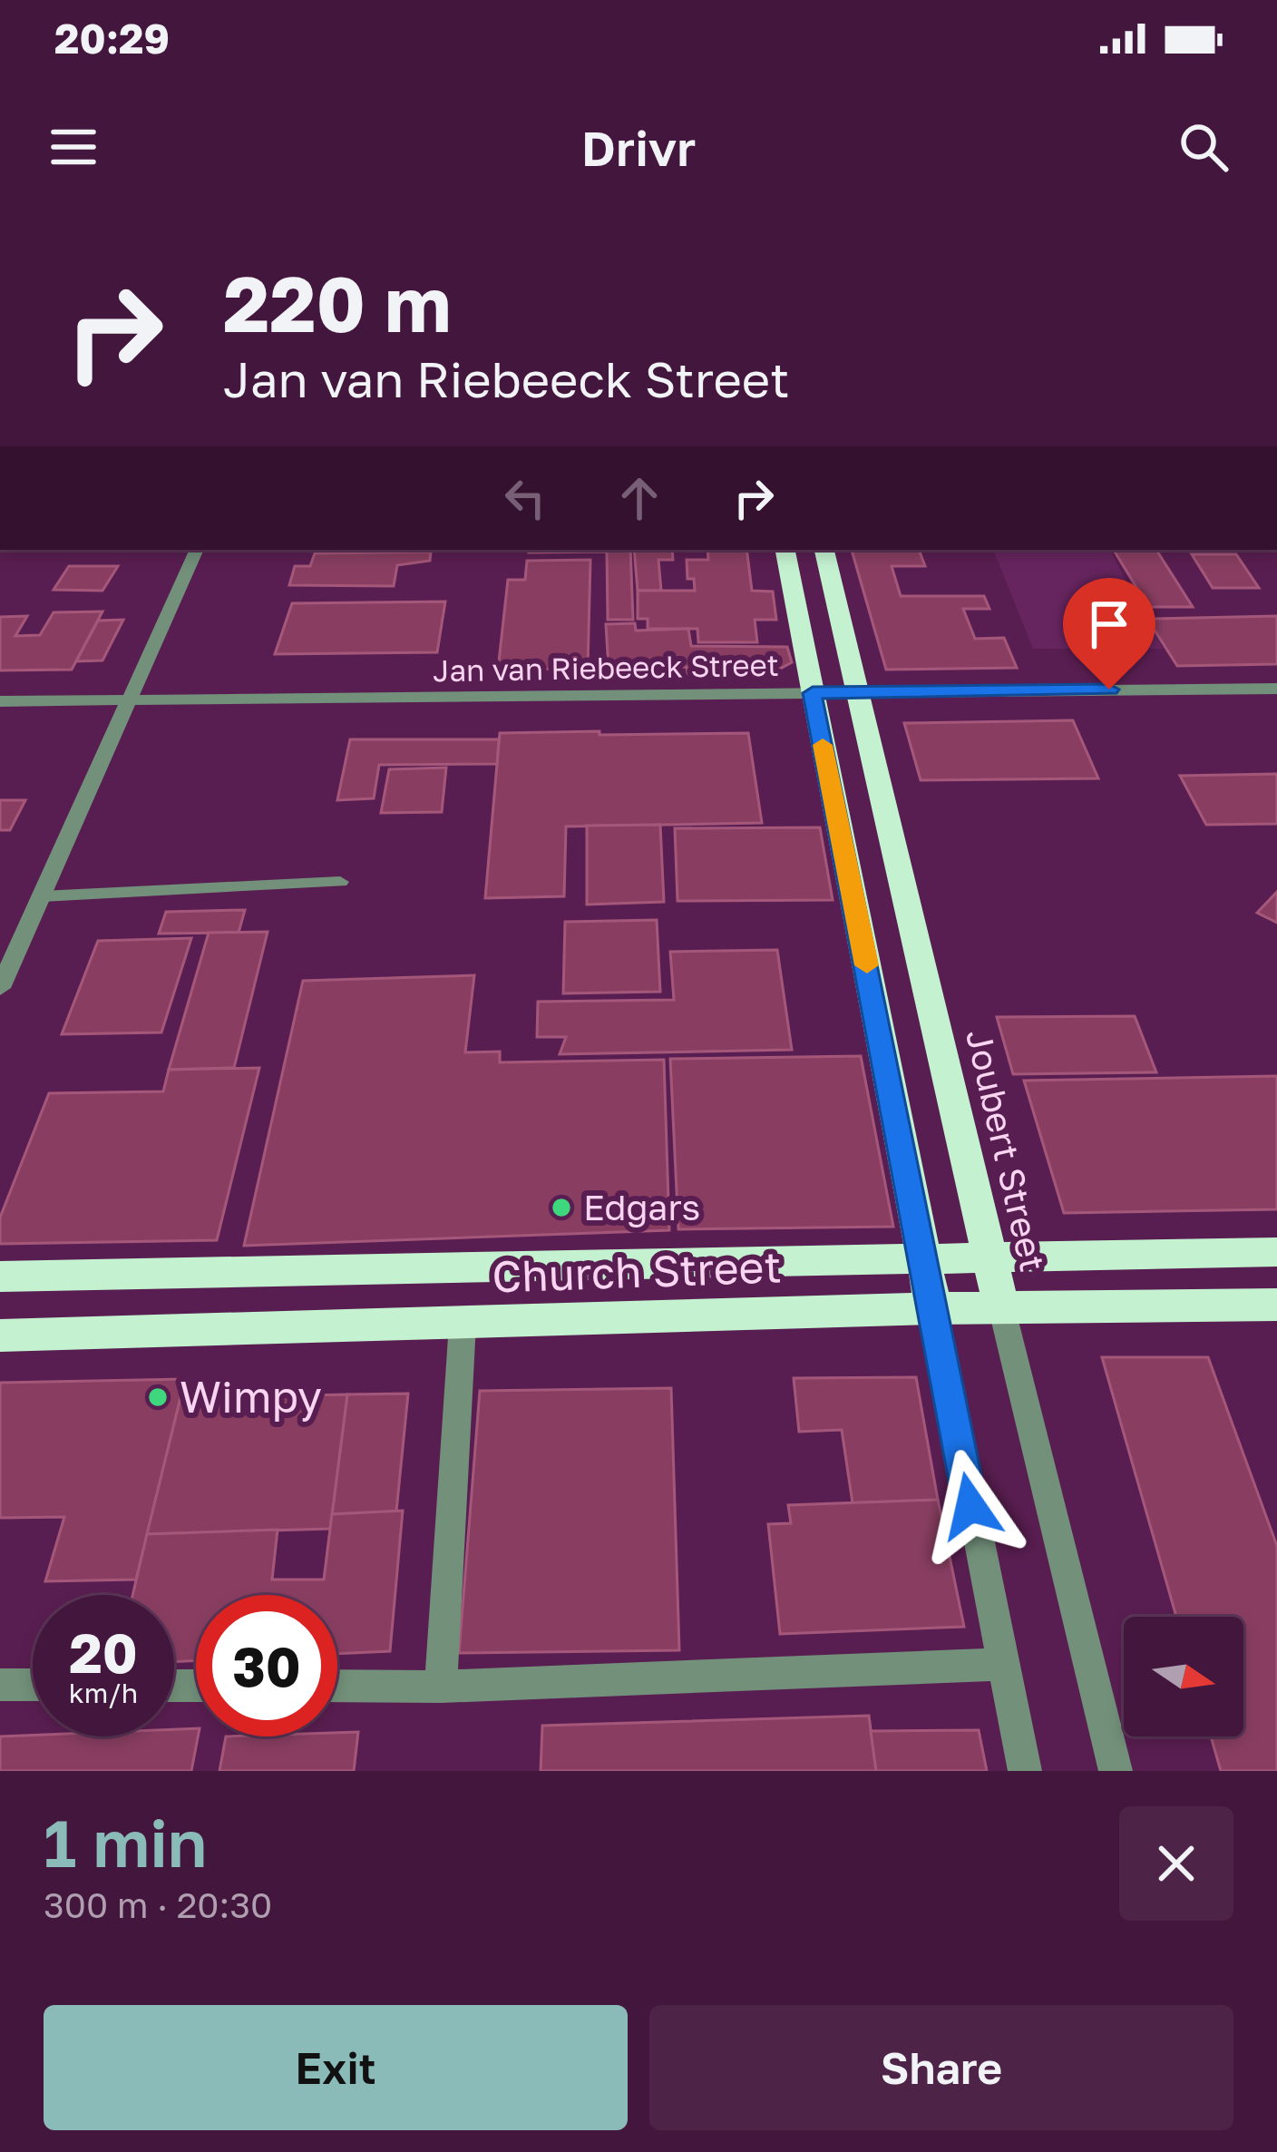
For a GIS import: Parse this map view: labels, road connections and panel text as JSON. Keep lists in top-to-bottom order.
{
  "streets": {
    "highway": ["Joubert Street", "Church Street"],
    "street": ["Jan van Riebeeck Street"]
  },
  "crossings": [
    ["Jan van Riebeeck Street", "Joubert Street"],
    ["Joubert Street", "Church Street"]
  ],
  "places": ["Edgars", "Wimpy"],
  "north": "right",
  "page": {
    "status": "20:29",
    "header": "Drivr",
    "turn": ["220 m", "Jan van Riebeeck Street"],
    "speed": "20 km/h",
    "limit": "30",
    "heading": ["1 min", "300 m · 20:30"],
    "buttons": ["Exit", "Share"]
  }
}
